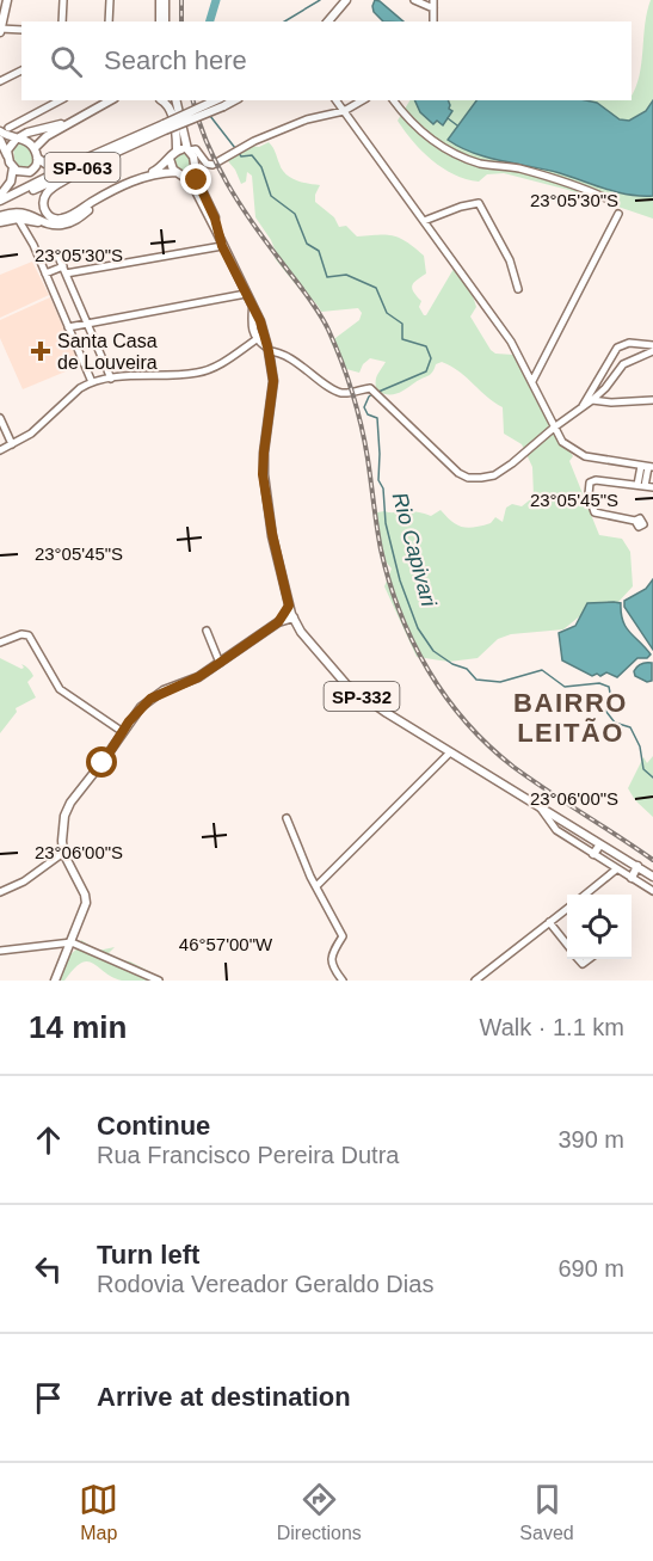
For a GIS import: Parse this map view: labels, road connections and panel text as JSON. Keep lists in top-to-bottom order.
{
  "streets": {
    "main road": ["SP-063", "SP-332"]
  },
  "districts": ["BAIRRO LEITÃO"],
  "water": ["Rio Capivari"],
  "places": {
    "health": ["Santa Casa de Louveira"]
  },
  "page": {
    "search": "Search here",
    "heading": ["14 min", "Walk · 1.1 km"],
    "list": [
      ["Continue", "Rua Francisco Pereira Dutra", "390 m"],
      ["Turn left", "Rodovia Vereador Geraldo Dias", "690 m"],
      "Arrive at destination"
    ],
    "nav": ["Map", "Directions", "Saved"]
  },
  "coordinates": [
    "23°05'30\"S",
    "23°05'45\"S",
    "23°06'00\"S",
    "46°57'00\"W"
  ]
}
